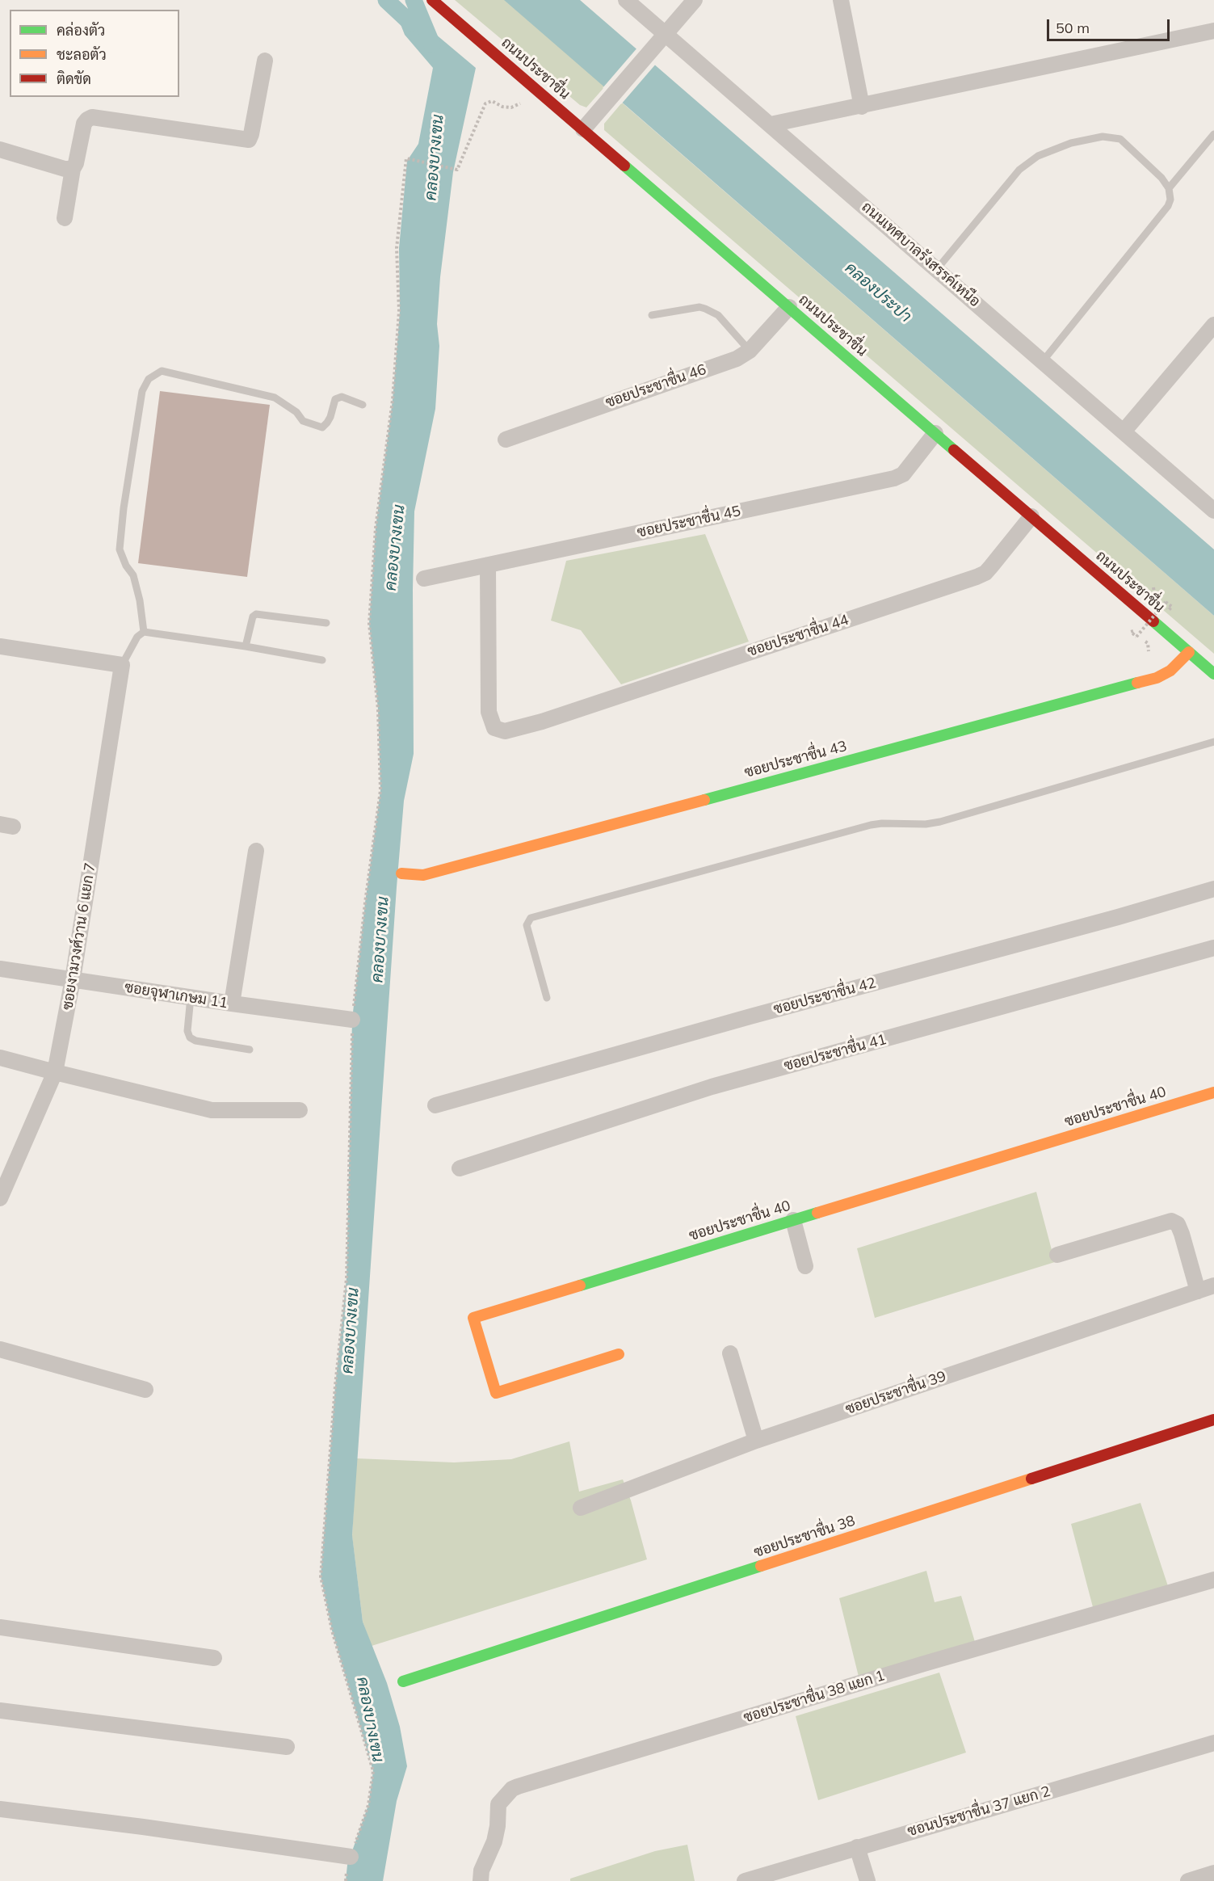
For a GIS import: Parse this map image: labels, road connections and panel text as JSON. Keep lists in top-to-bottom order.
{
  "streets": {
    "street": [
      "ถนนประชาชื่น",
      "ถนนเทศบาลรังสรรค์เหนือ",
      "ซอยประชาชื่น 46",
      "ซอยประชาชื่น 45",
      "ซอยประชาชื่น 44",
      "ซอยประชาชื่น 43",
      "ซอยงามวงศ์วาน 6 แยก 7",
      "ซอยจุฬาเกษม 11",
      "ซอยประชาชื่น 42",
      "ซอยประชาชื่น 41",
      "ซอยประชาชื่น 40",
      "ซอยประชาชื่น 39",
      "ซอยประชาชื่น 38",
      "ซอยประชาชื่น 38 แยก 1",
      "ซอนประชาชื่น 37 แยก 2"
    ]
  },
  "crossings": [
    ["ถนนประชาชื่น", "ซอยประชาชื่น 46"],
    ["ถนนประชาชื่น", "ซอยประชาชื่น 45"],
    ["ถนนประชาชื่น", "ซอยประชาชื่น 44"],
    ["ถนนประชาชื่น", "ซอยประชาชื่น 43"],
    ["ซอยประชาชื่น 45", "ซอยประชาชื่น 44"],
    ["ซอยงามวงศ์วาน 6 แยก 7", "ซอยจุฬาเกษม 11"]
  ],
  "water": ["คลองบางเขน", "คลองประปา"],
  "legend": ["คล่องตัว", "ชะลอตัว", "ติดขัด"],
  "scale_bar": "50 m"
}
